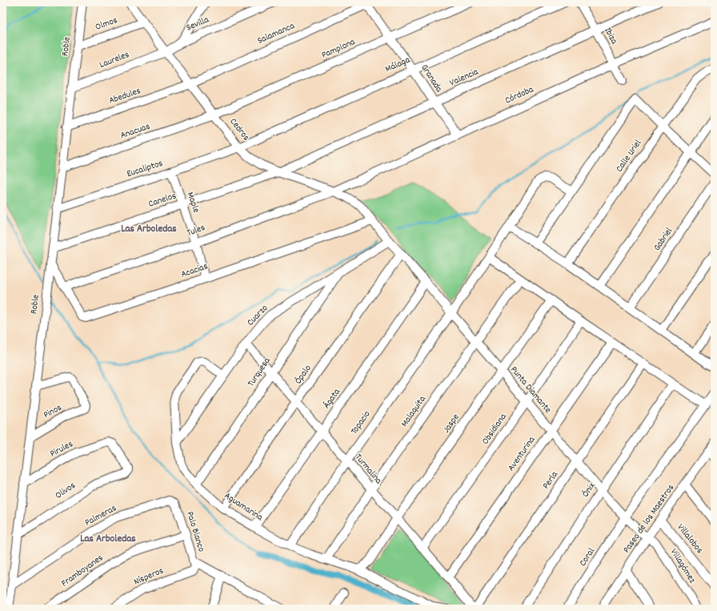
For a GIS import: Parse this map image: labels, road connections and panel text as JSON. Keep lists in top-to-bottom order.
{
  "streets": {
    "street": [
      "Olmos",
      "Sevilla",
      "Salamanca",
      "Ibiza",
      "Roble",
      "Pamplona",
      "Laureles",
      "Málaga",
      "Valencia",
      "Granada",
      "Córdoba",
      "Abedules",
      "Cedros",
      "Anacuas",
      "Calle Uriel",
      "Eucaliptos",
      "Canelos",
      "Maple",
      "Tules",
      "Gabriel",
      "Acacias",
      "Cuarzo",
      "Turquesa",
      "Ópalo",
      "Punta Diamante",
      "Ágata",
      "Pinos",
      "Malaquita",
      "Topacio",
      "Jaspe",
      "Obsidiana",
      "Pirules",
      "Aventurina",
      "Turmalina",
      "Perla",
      "Ónix",
      "Olivos",
      "Aguamarina",
      "Palmeras",
      "Paseo de los Maestros",
      "Palo Blanco",
      "Villalobos",
      "Coral",
      "Villagómez",
      "Framboyanes",
      "Nísperos"
    ]
  },
  "crossings": [
    ["Olmos", "Roble"],
    ["Olmos", "Cedros"],
    ["Sevilla", "Laureles"],
    ["Sevilla", "Cedros"],
    ["Salamanca", "Granada"],
    ["Salamanca", "Abedules"],
    ["Salamanca", "Cedros"],
    ["Ibiza", "Valencia"],
    ["Ibiza", "Córdoba"],
    ["Roble", "Laureles"],
    ["Roble", "Abedules"],
    ["Roble", "Anacuas"],
    ["Roble", "Eucaliptos"],
    ["Roble", "Canelos"],
    ["Roble", "Acacias"],
    ["Roble", "Pinos"],
    ["Roble", "Pirules"],
    ["Roble", "Olivos"],
    ["Roble", "Palmeras"],
    ["Pamplona", "Granada"],
    ["Pamplona", "Cedros"],
    ["Pamplona", "Anacuas"],
    ["Laureles", "Cedros"],
    ["Málaga", "Granada"],
    ["Málaga", "Cedros"],
    ["Málaga", "Eucaliptos"],
    ["Valencia", "Granada"],
    ["Valencia", "Cedros"],
    ["Valencia", "Canelos"],
    ["Granada", "Córdoba"],
    ["Córdoba", "Cedros"],
    ["Córdoba", "Tules"],
    ["Abedules", "Cedros"],
    ["Cedros", "Anacuas"],
    ["Cedros", "Eucaliptos"],
    ["Cedros", "Canelos"],
    ["Cedros", "Tules"],
    ["Cedros", "Acacias"],
    ["Cedros", "Cuarzo"],
    ["Cedros", "Punta Diamante"],
    ["Eucaliptos", "Maple"],
    ["Canelos", "Maple"],
    ["Maple", "Tules"],
    ["Maple", "Acacias"],
    ["Tules", "Acacias"],
    ["Cuarzo", "Turquesa"],
    ["Cuarzo", "Punta Diamante"],
    ["Cuarzo", "Turmalina"],
    ["Cuarzo", "Aguamarina"],
    ["Turquesa", "Turmalina"],
    ["Turquesa", "Aguamarina"],
    ["Ópalo", "Punta Diamante"],
    ["Ópalo", "Turmalina"],
    ["Ópalo", "Aguamarina"],
    ["Punta Diamante", "Ágata"],
    ["Punta Diamante", "Malaquita"],
    ["Punta Diamante", "Topacio"],
    ["Punta Diamante", "Jaspe"],
    ["Punta Diamante", "Obsidiana"],
    ["Punta Diamante", "Aventurina"],
    ["Punta Diamante", "Perla"],
    ["Punta Diamante", "Ónix"],
    ["Punta Diamante", "Paseo de los Maestros"],
    ["Punta Diamante", "Coral"],
    ["Punta Diamante", "Villagómez"],
    ["Ágata", "Turmalina"],
    ["Ágata", "Aguamarina"],
    ["Malaquita", "Turmalina"],
    ["Malaquita", "Aguamarina"],
    ["Topacio", "Turmalina"],
    ["Topacio", "Aguamarina"],
    ["Jaspe", "Turmalina"],
    ["Jaspe", "Aguamarina"],
    ["Obsidiana", "Turmalina"],
    ["Pirules", "Olivos"],
    ["Aventurina", "Turmalina"],
    ["Turmalina", "Perla"],
    ["Palmeras", "Palo Blanco"],
    ["Paseo de los Maestros", "Villalobos"],
    ["Paseo de los Maestros", "Villagómez"],
    ["Palo Blanco", "Framboyanes"],
    ["Palo Blanco", "Nísperos"]
  ],
  "districts": ["Las Arboledas", "Las Arboledas"]
}
